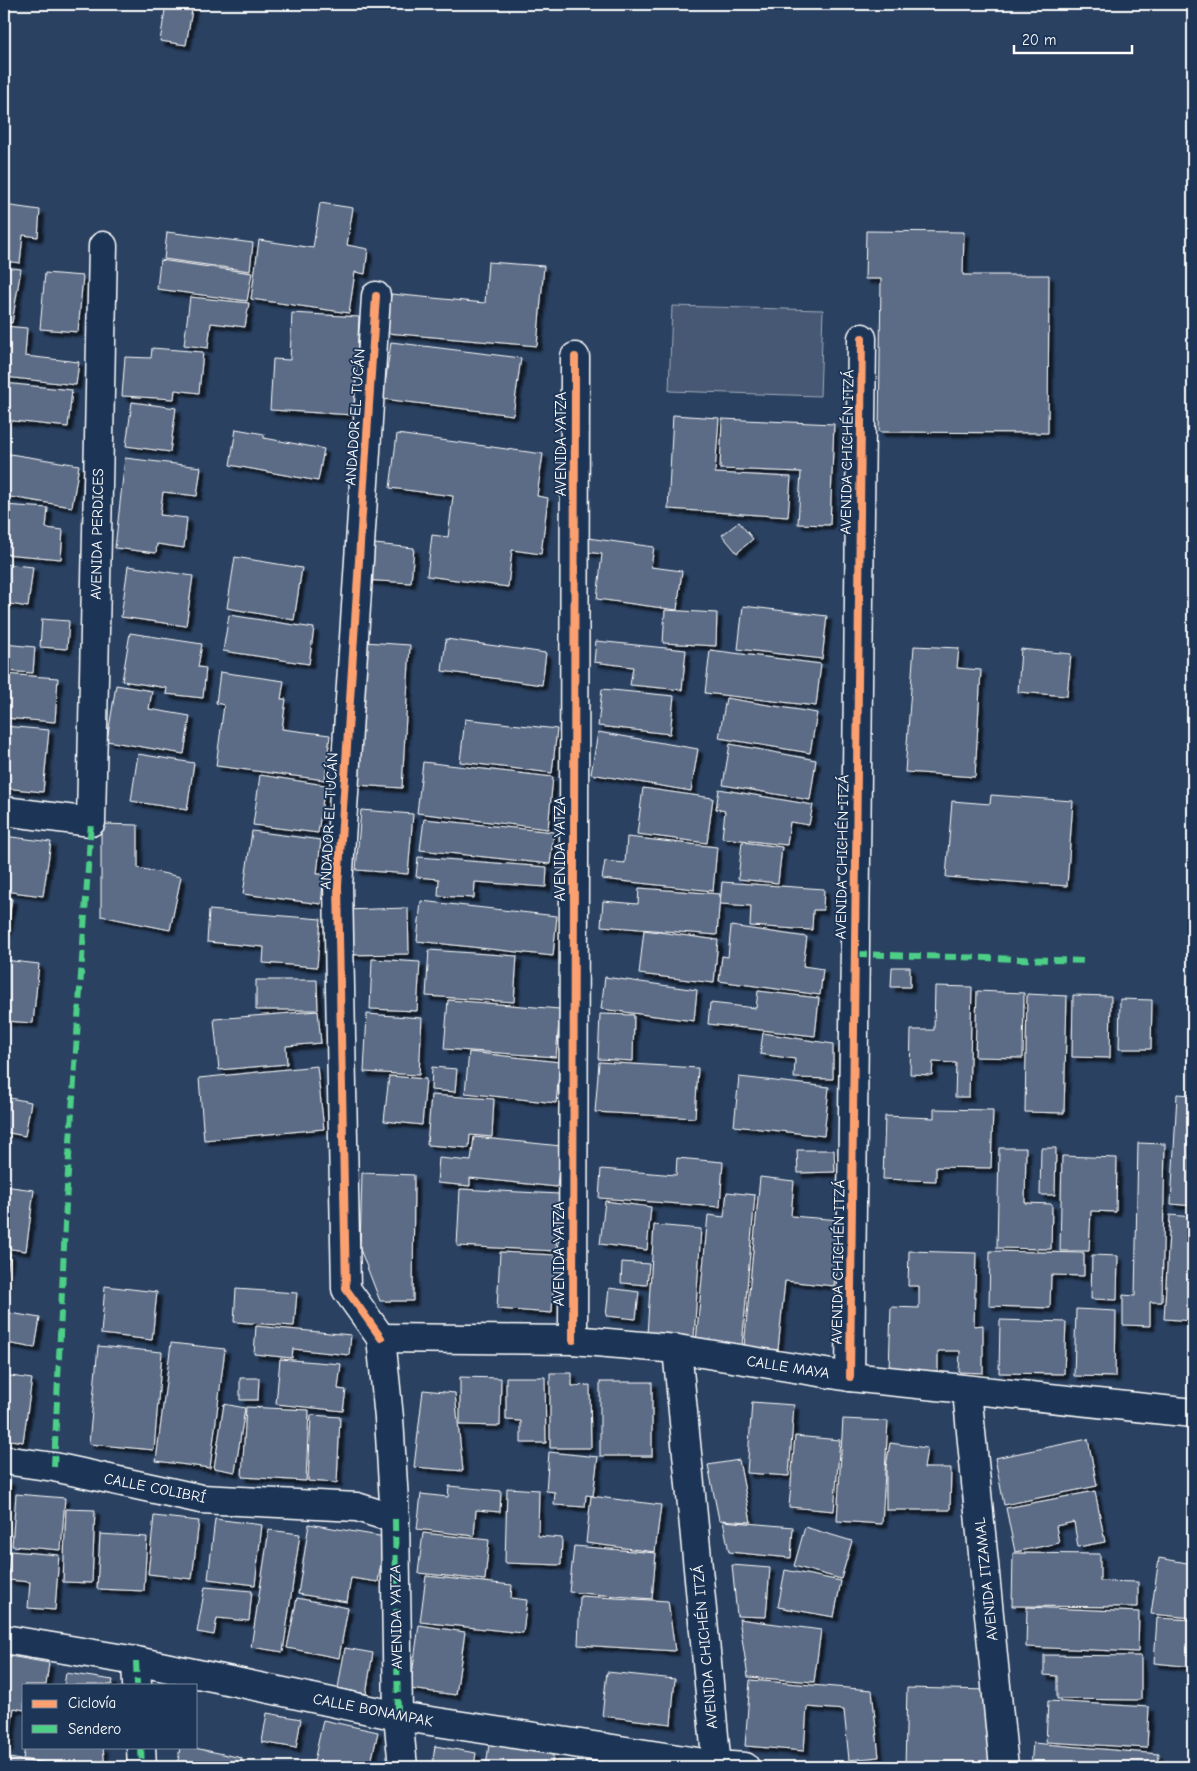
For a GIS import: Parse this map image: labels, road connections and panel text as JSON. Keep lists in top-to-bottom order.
{
  "streets": {
    "street": [
      "ANDADOR EL TUCÁN",
      "AVENIDA YATZA",
      "AVENIDA CHICHÉN ITZÁ",
      "AVENIDA PERDICES",
      "CALLE MAYA",
      "CALLE COLIBRÍ",
      "AVENIDA ITZAMAL",
      "CALLE BONAMPAK"
    ]
  },
  "crossings": [
    ["ANDADOR EL TUCÁN", "AVENIDA YATZA"],
    ["ANDADOR EL TUCÁN", "CALLE MAYA"],
    ["AVENIDA YATZA", "CALLE MAYA"],
    ["AVENIDA YATZA", "CALLE COLIBRÍ"],
    ["AVENIDA YATZA", "CALLE BONAMPAK"],
    ["AVENIDA CHICHÉN ITZÁ", "CALLE MAYA"],
    ["AVENIDA CHICHÉN ITZÁ", "CALLE BONAMPAK"],
    ["CALLE MAYA", "AVENIDA ITZAMAL"]
  ],
  "legend": ["Ciclovía", "Sendero"],
  "scale_bar": "20 m"
}
